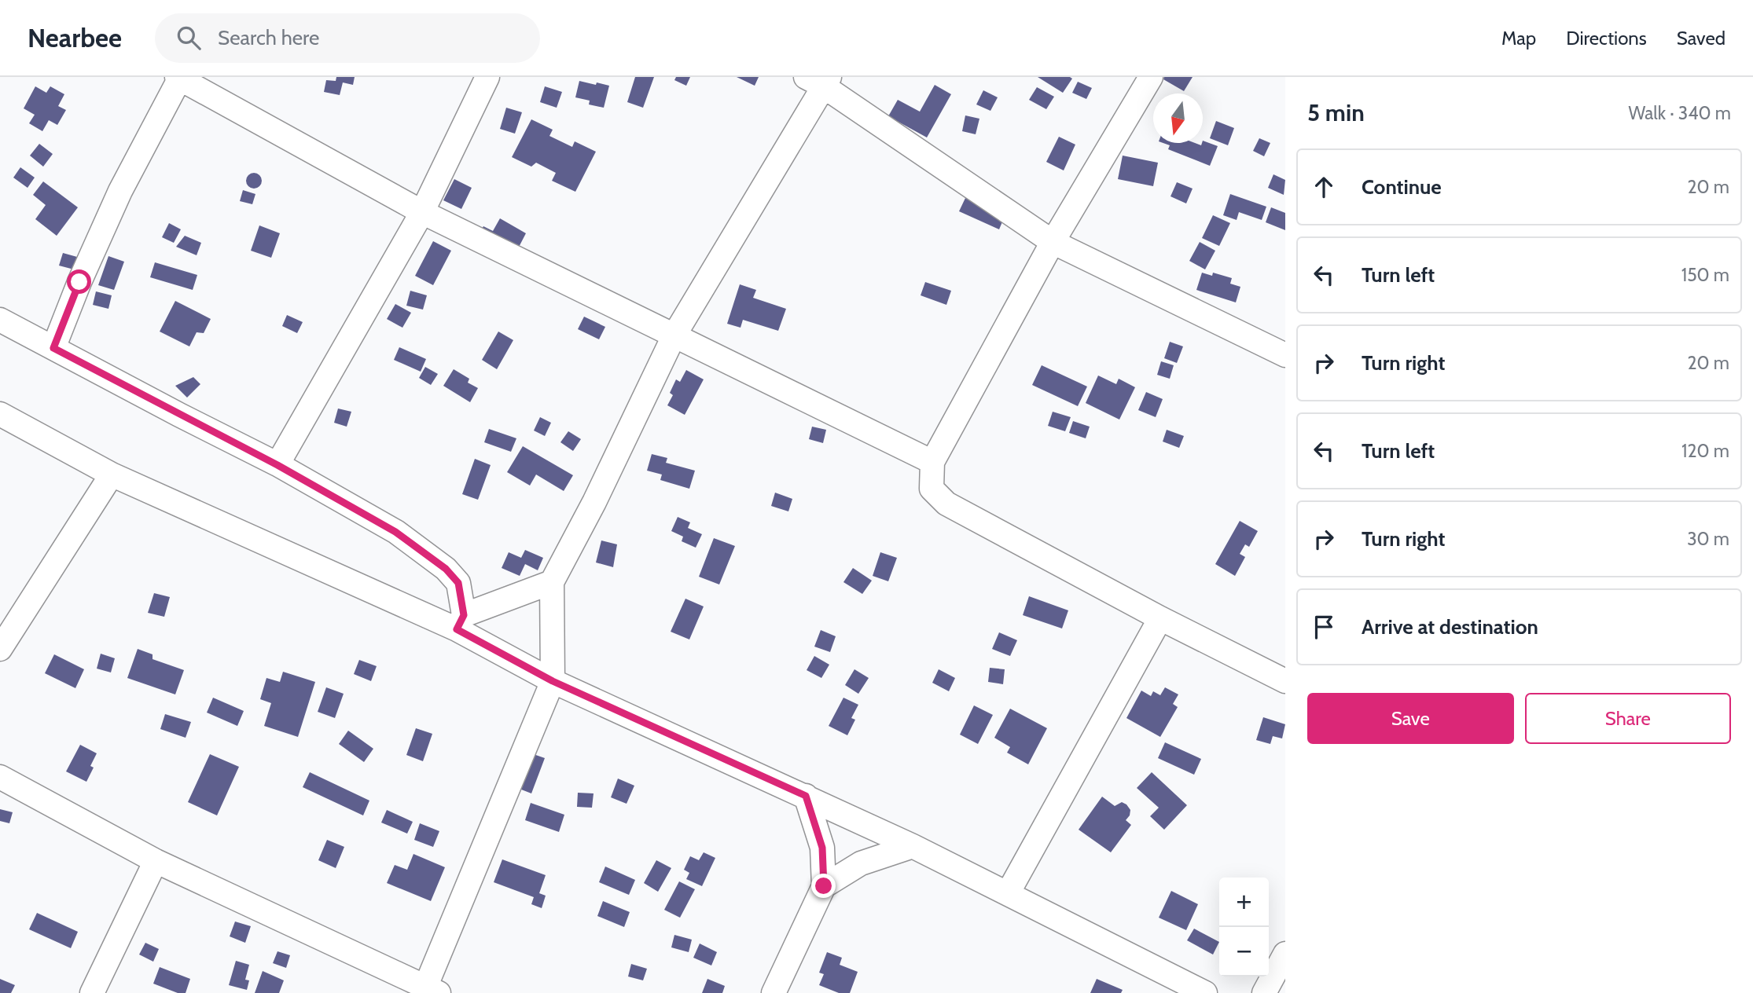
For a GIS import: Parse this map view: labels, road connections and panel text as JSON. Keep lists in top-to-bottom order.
{
  "north": "bottom",
  "page": {
    "header": "Nearbee",
    "search": "Search here",
    "nav": ["Map", "Directions", "Saved"],
    "heading": ["5 min", "Walk · 340 m"],
    "list": [
      ["Continue", "20 m"],
      ["Turn left", "150 m"],
      ["Turn right", "20 m"],
      ["Turn left", "120 m"],
      ["Turn right", "30 m"],
      "Arrive at destination"
    ],
    "buttons": ["Save", "Share"],
    "map_buttons": ["+", "−"]
  }
}
